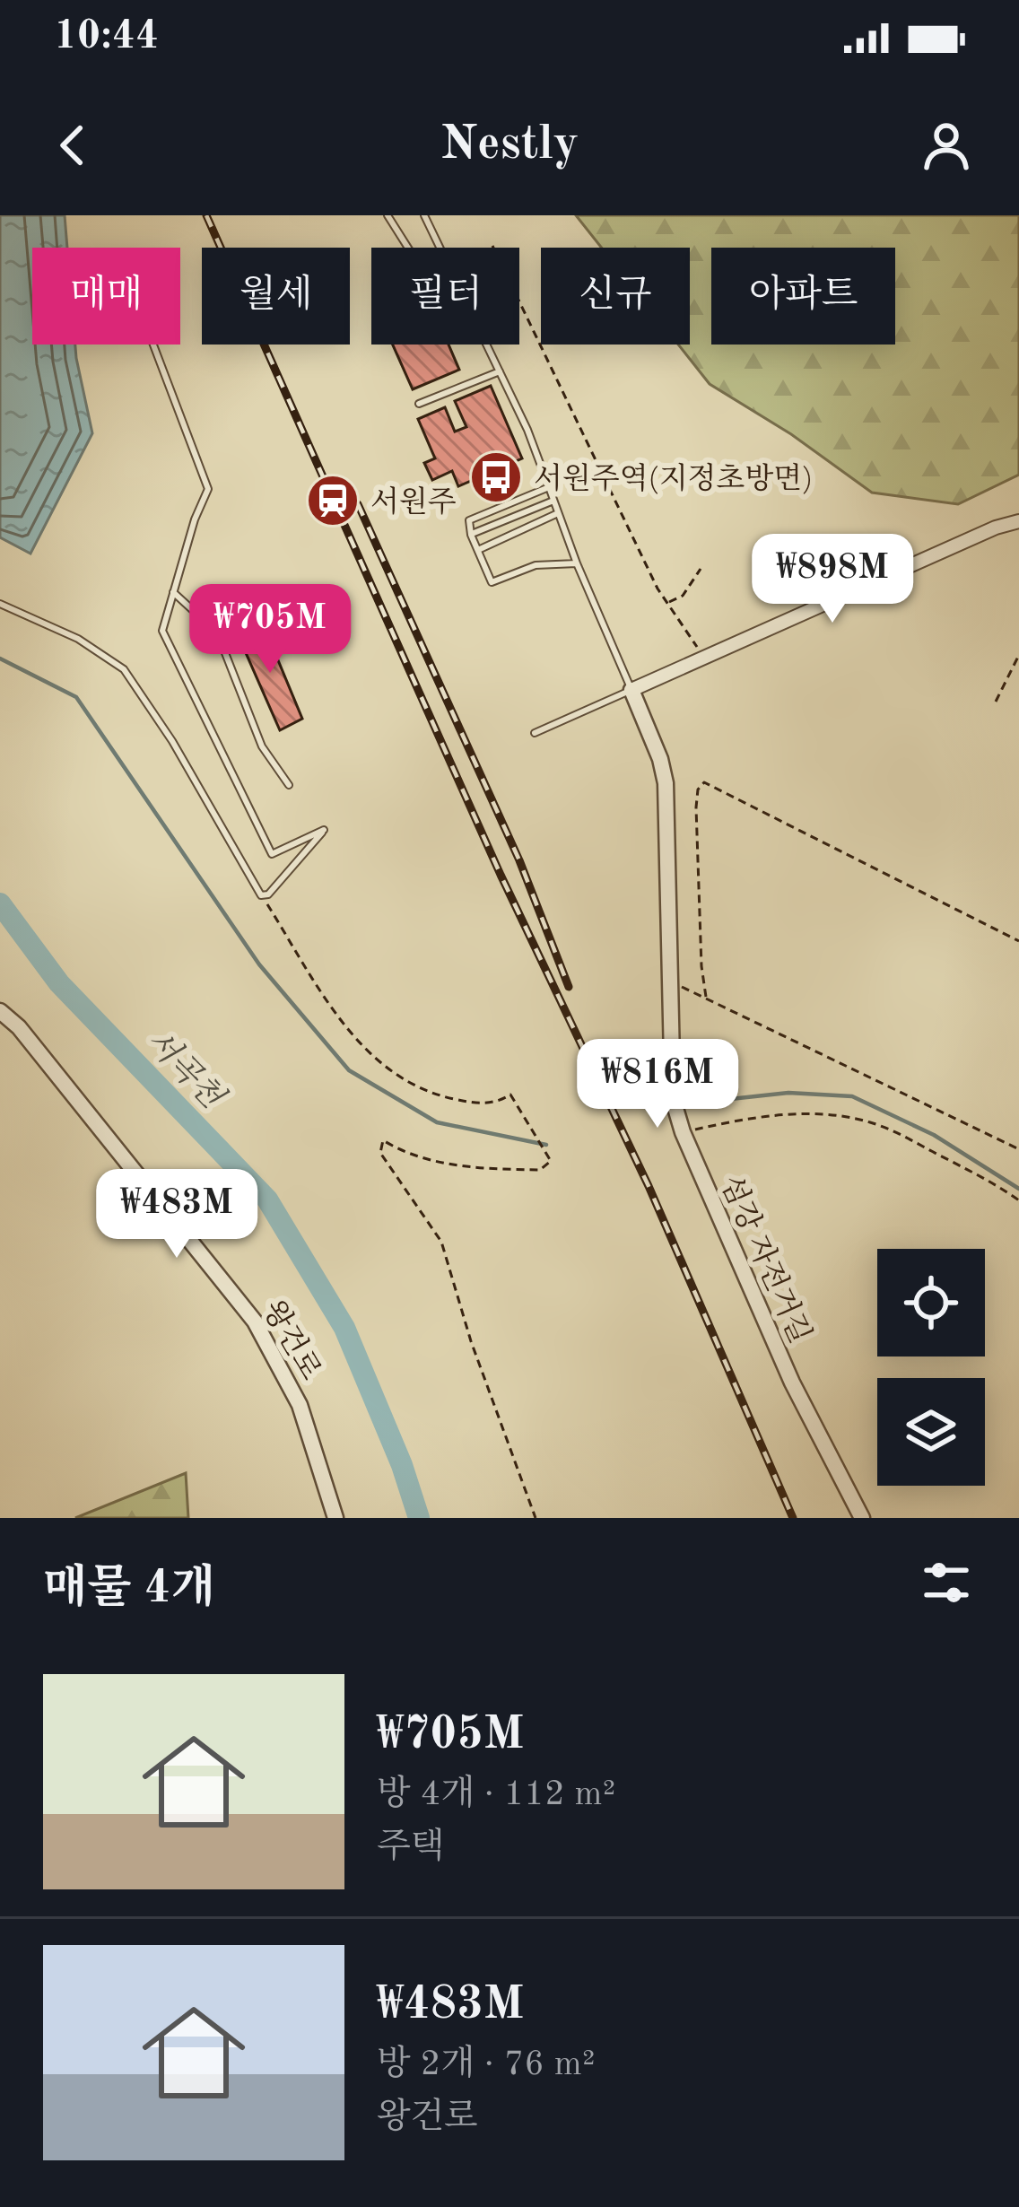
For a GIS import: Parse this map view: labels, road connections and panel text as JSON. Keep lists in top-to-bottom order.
{
  "streets": {
    "street": ["섬강 자전거길", "왕건로"]
  },
  "water": ["서곡천"],
  "places": {
    "bus stop": ["서원주역(지정초방면)"],
    "station": ["서원주"]
  },
  "page": {
    "status": "10:44",
    "header": "Nestly",
    "chip": [
      "매매",
      "월세",
      "필터",
      "신규",
      "아파트"
    ],
    "price": [
      "₩898M",
      "₩705M",
      "₩816M",
      "₩483M"
    ],
    "heading": "매물 4개",
    "list": [
      {
        "name": "₩705M",
        "note": "방 4개 · 112 m² · 주택"
      },
      {
        "name": "₩483M",
        "note": "방 2개 · 76 m² · 왕건로"
      }
    ]
  }
}
